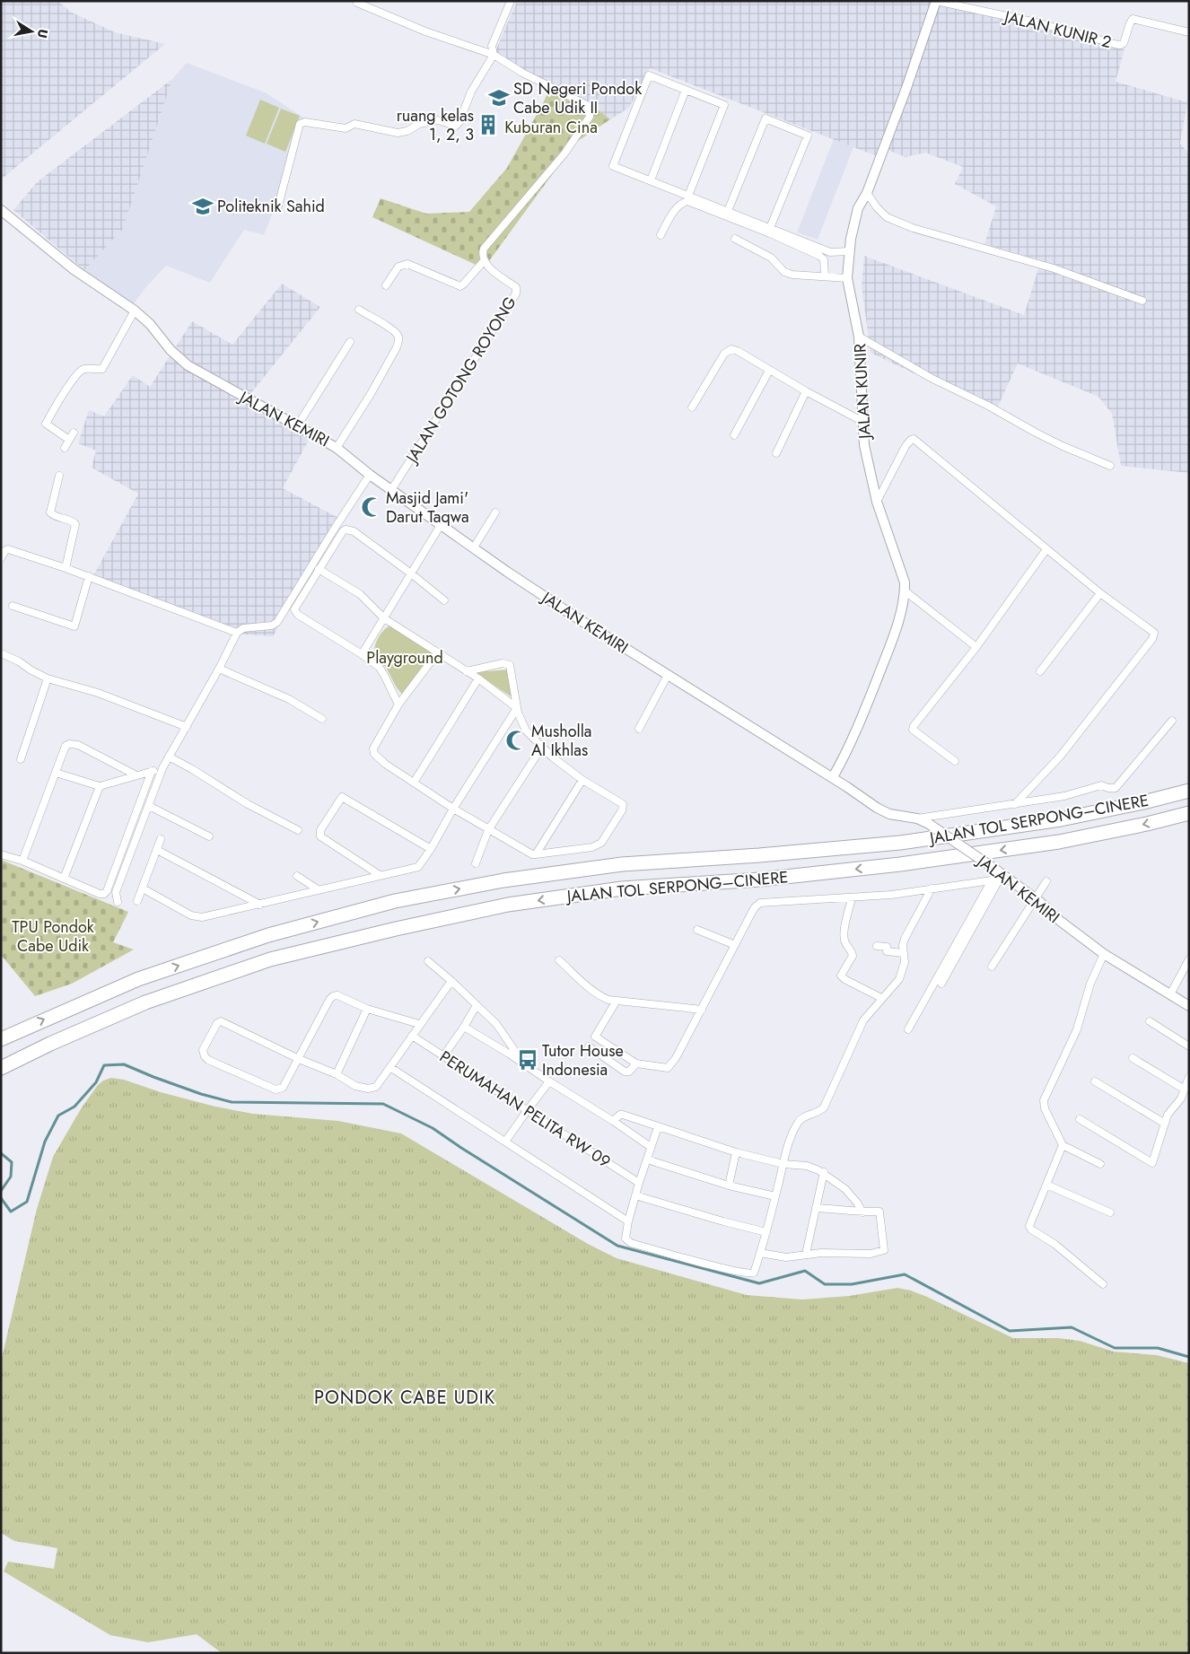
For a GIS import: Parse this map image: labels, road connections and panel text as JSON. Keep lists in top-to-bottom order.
{
  "streets": {
    "highway": ["JALAN TOL SERPONG–CINERE"],
    "street": [
      "JALAN KUNIR 2",
      "JALAN GOTONG ROYONG",
      "JALAN KUNIR",
      "JALAN KEMIRI",
      "PERUMAHAN PELITA RW 09"
    ]
  },
  "crossings": [
    ["JALAN KUNIR 2", "JALAN KUNIR"],
    ["JALAN GOTONG ROYONG", "JALAN KEMIRI"],
    ["JALAN KUNIR", "JALAN KEMIRI"]
  ],
  "districts": ["PONDOK CABE UDIK"],
  "parks": ["Kuburan Cina", "Playground", "TPU Pondok Cabe Udik"],
  "places": {
    "school or university": ["SD Negeri Pondok Cabe Udik II", "Politeknik Sahid"],
    "building": ["ruang kelas 1, 2, 3"],
    "mosque": ["Masjid Jami' Darut Taqwa", "Musholla Al Ikhlas"],
    "bus stop": ["Tutor House Indonesia"]
  },
  "north": "right"
}
